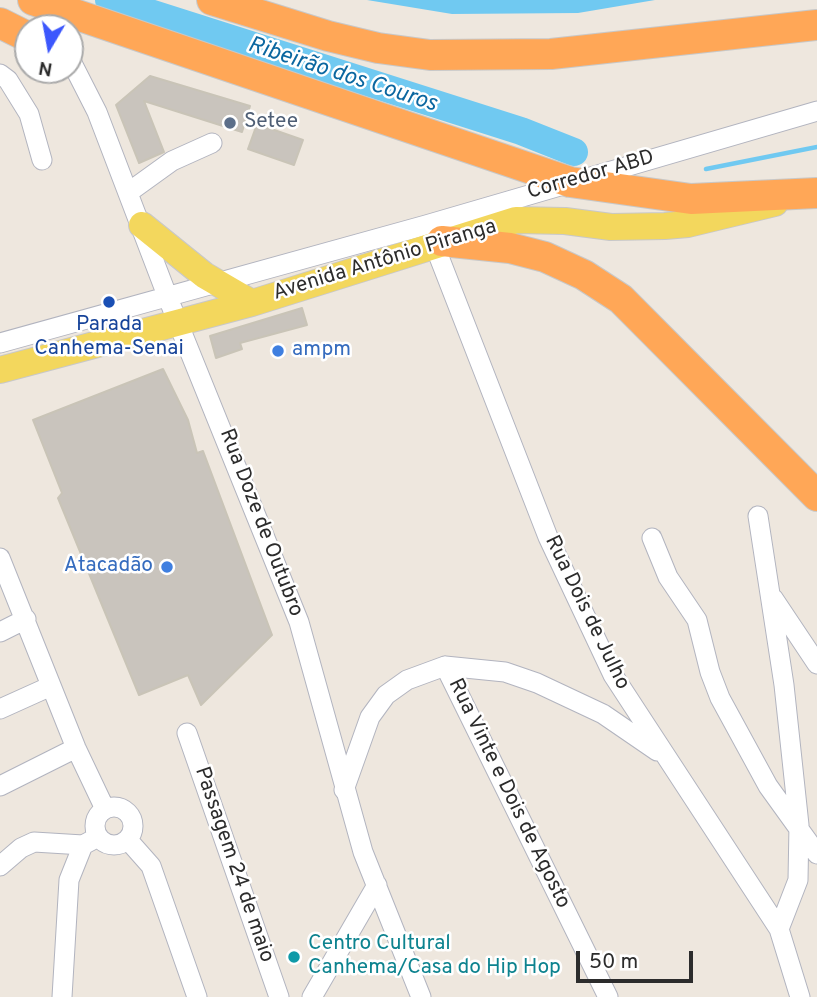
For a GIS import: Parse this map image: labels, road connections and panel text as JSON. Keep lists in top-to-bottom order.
{
  "streets": {
    "main road": ["Avenida Antônio Piranga"],
    "street": [
      "Corredor ABD",
      "Rua Doze de Outubro",
      "Rua Dois de Julho",
      "Rua Vinte e Dois de Agosto",
      "Passagem 24 de maio"
    ]
  },
  "crossings": [
    ["Corredor ABD", "Rua Doze de Outubro"],
    ["Avenida Antônio Piranga", "Rua Doze de Outubro"],
    ["Avenida Antônio Piranga", "Rua Dois de Julho"]
  ],
  "water": ["Ribeirão dos Couros"],
  "places": [
    "Setee",
    "Parada Canhema-Senai",
    "ampm",
    "Atacadão",
    "Centro Cultural Canhema/Casa do Hip Hop"
  ],
  "scale_bar": "50 m",
  "north": "bottom"
}
